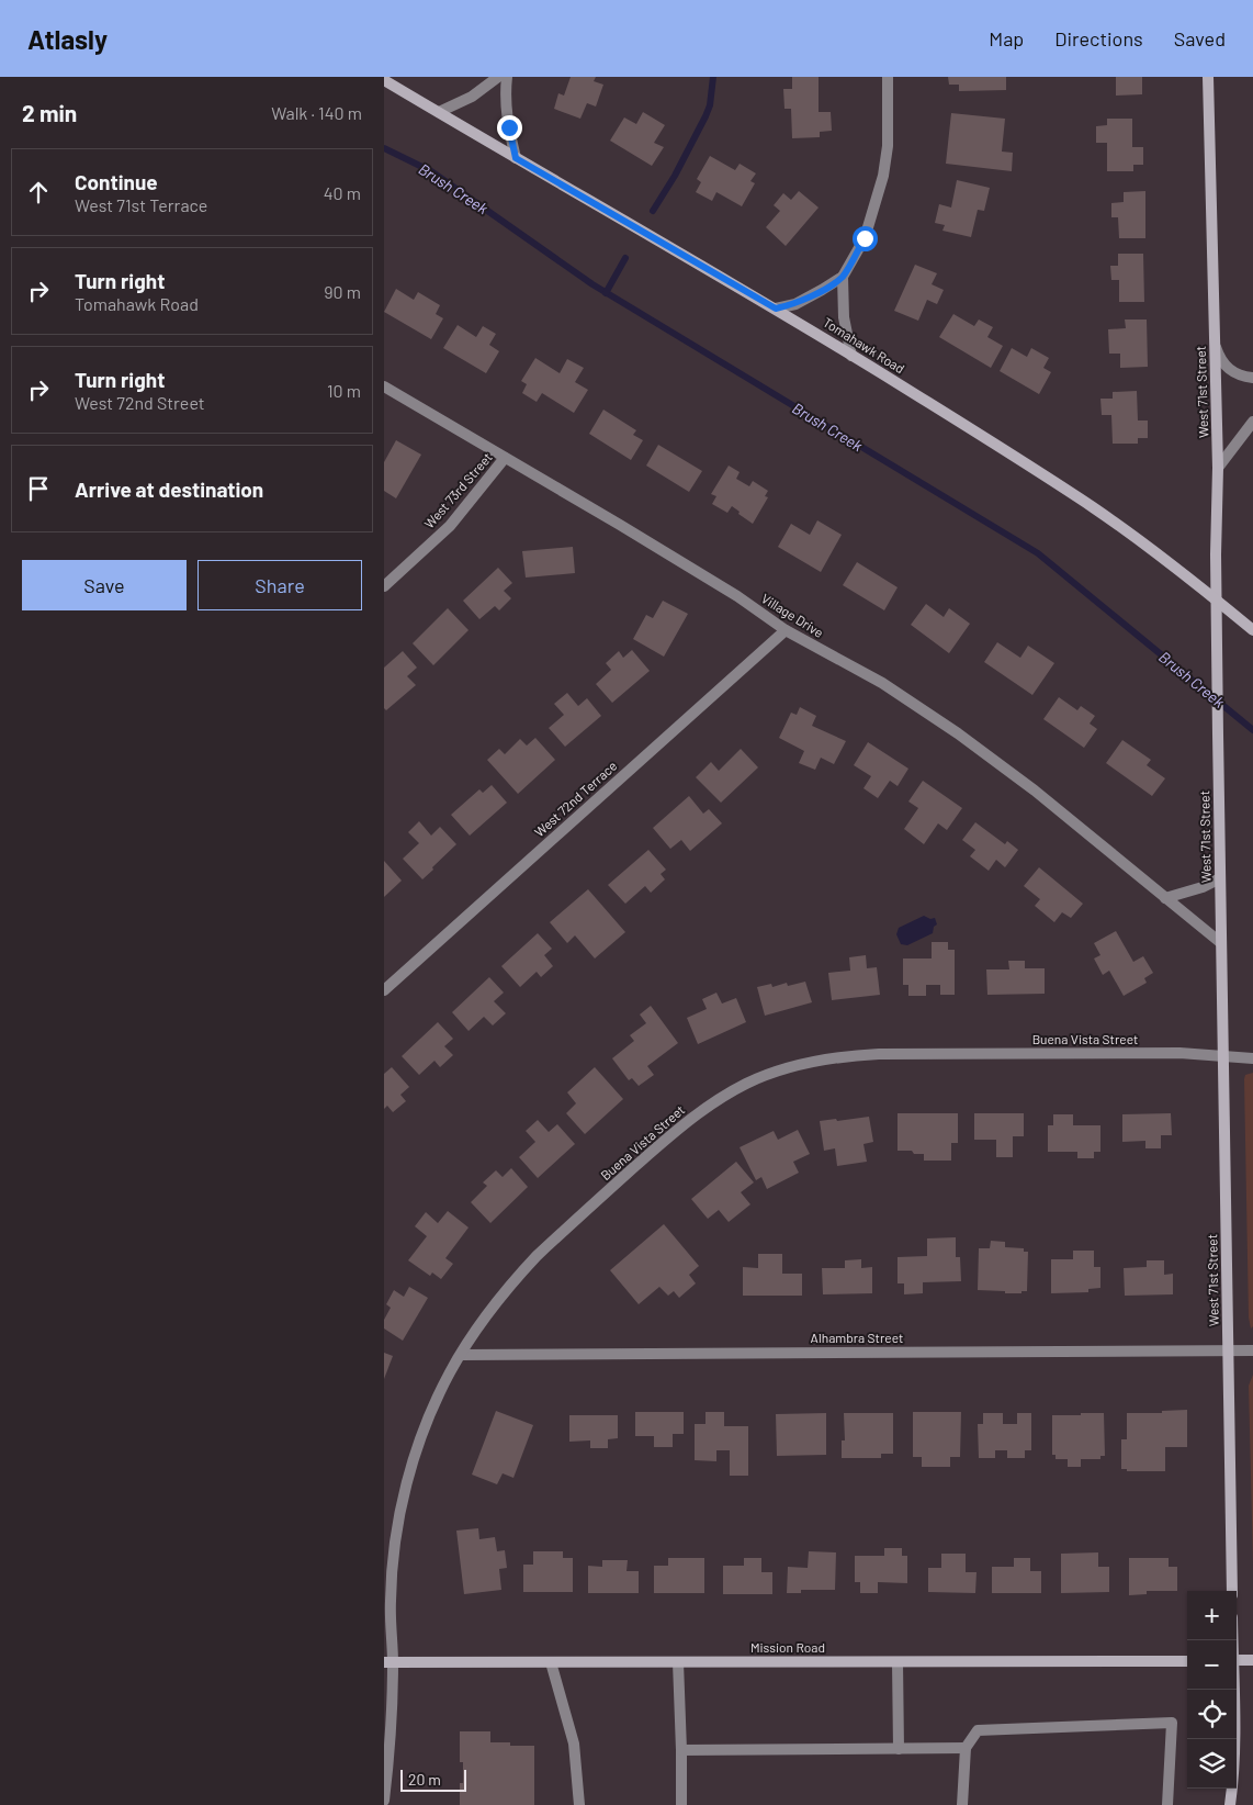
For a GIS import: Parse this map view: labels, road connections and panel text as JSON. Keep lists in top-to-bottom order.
{
  "streets": {
    "street": [
      "Tomahawk Road",
      "West 71st Street",
      "West 73rd Street",
      "Village Drive",
      "West 72nd Terrace",
      "Buena Vista Street",
      "Alhambra Street",
      "Mission Road"
    ]
  },
  "crossings": [
    ["Tomahawk Road", "West 71st Street"],
    ["West 71st Street", "Village Drive"],
    ["West 71st Street", "Buena Vista Street"],
    ["West 71st Street", "Alhambra Street"],
    ["West 73rd Street", "Village Drive"],
    ["Village Drive", "West 72nd Terrace"],
    ["Buena Vista Street", "Alhambra Street"],
    ["Buena Vista Street", "Mission Road"]
  ],
  "water": ["Brush Creek"],
  "scale_bar": "20 m",
  "page": {
    "header": "Atlasly",
    "nav": ["Map", "Directions", "Saved"],
    "heading": ["2 min", "Walk · 140 m"],
    "list": [
      ["Continue", "West 71st Terrace", "40 m"],
      ["Turn right", "Tomahawk Road", "90 m"],
      ["Turn right", "West 72nd Street", "10 m"],
      "Arrive at destination"
    ],
    "buttons": ["Save", "Share"],
    "map_buttons": ["+", "−"],
    "scale": "20 m"
  }
}
